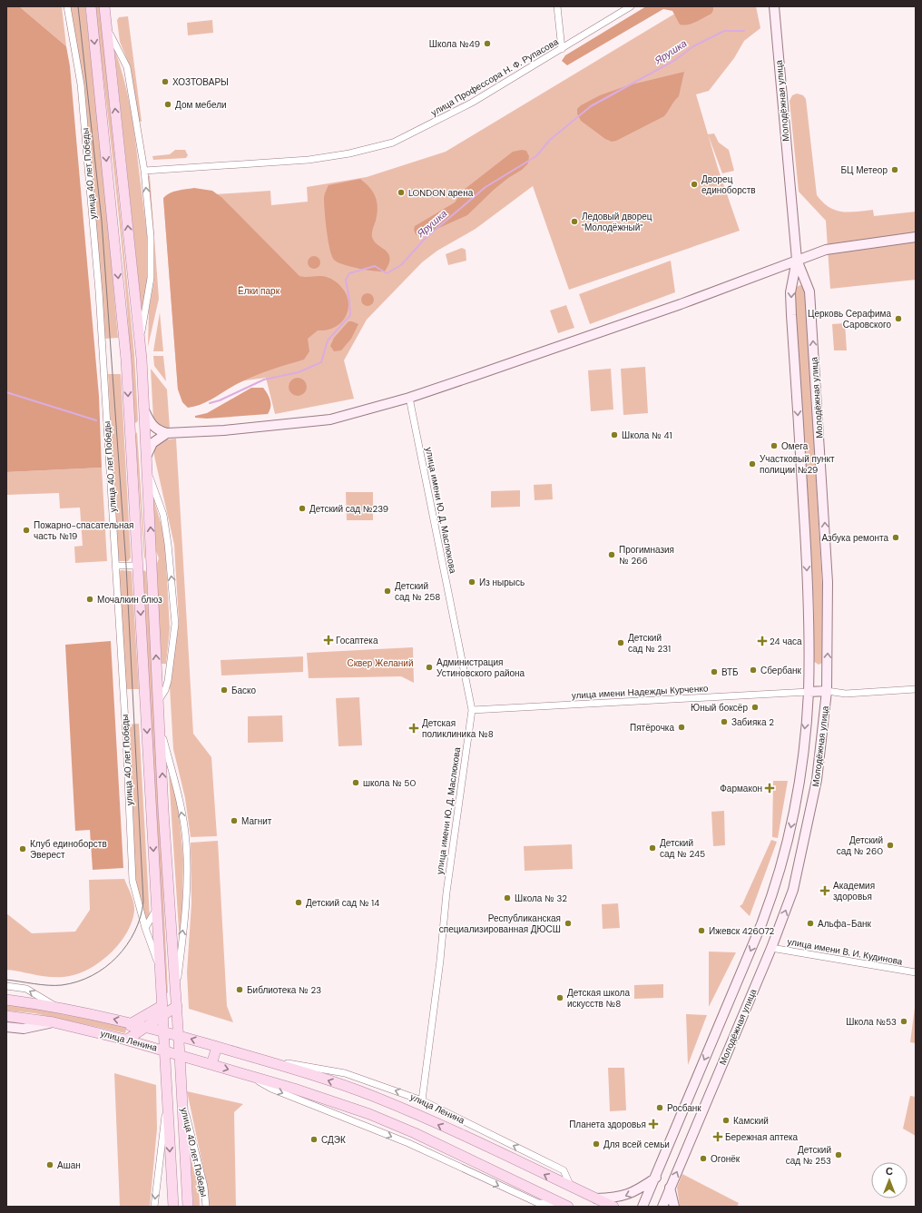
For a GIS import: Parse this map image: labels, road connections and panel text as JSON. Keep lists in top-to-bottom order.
{
  "streets": {
    "main road": ["Молодёжная улица", "улица 40 лет Победы", "улица Ленина"],
    "street": [
      "улица Профессора Н. Ф. Рупасова",
      "улица имени Ю. Д. Маслюкова",
      "улица имени Надежды Курченко",
      "улица имени В. И. Кудинова"
    ]
  },
  "crossings": [
    ["улица Профессора Н. Ф. Рупасова", "улица 40 лет Победы"],
    ["Молодёжная улица", "улица имени Надежды Курченко"],
    ["Молодёжная улица", "улица имени В. И. Кудинова"],
    ["улица 40 лет Победы", "улица Ленина"],
    ["улица имени Ю. Д. Маслюкова", "улица имени Надежды Курченко"],
    ["улица имени Ю. Д. Маслюкова", "улица Ленина"]
  ],
  "water": ["Ярушка"],
  "parks": ["Ёлки парк", "Сквер Желаний"],
  "places": {
    "other": [
      "Школа №49",
      "ХОЗТОВАРЫ",
      "Дом мебели",
      "БЦ Метеор",
      "Дворец единоборств",
      "LONDON арена",
      "Ледовый дворец \"Молодёжный\"",
      "Церковь Серафима Саровского",
      "Школа № 41",
      "Омега",
      "Участковый пункт полиции №29",
      "Детский сад №239",
      "Пожарно-спасательная часть №19",
      "Азбука ремонта",
      "Прогимназия № 266",
      "Из нырысь",
      "Детский сад № 258",
      "Мочалкин блюз",
      "Детский сад № 231",
      "Администрация Устиновского района",
      "Сбербанк",
      "ВТБ",
      "Баско",
      "Юный боксёр",
      "Забияка 2",
      "Пятёрочка",
      "школа № 50",
      "Магнит",
      "Детский сад № 260",
      "Детский сад № 245",
      "Клуб единоборств Эверест",
      "Школа № 32",
      "Детский сад № 14",
      "Республиканская специализированная ДЮСШ",
      "Альфа-Банк",
      "Ижевск 426072",
      "Библиотека № 23",
      "Детская школа искусств №8",
      "Школа №53",
      "Росбанк",
      "Камский",
      "СДЭК",
      "Для всей семьи",
      "Детский сад № 253",
      "Огонёк",
      "Ашан"
    ],
    "health": [
      "Госаптека",
      "24 часа",
      "Детская поликлиника №8",
      "Фармакон",
      "Академия здоровья",
      "Планета здоровья",
      "Бережная аптека"
    ]
  },
  "north": "top"
}
